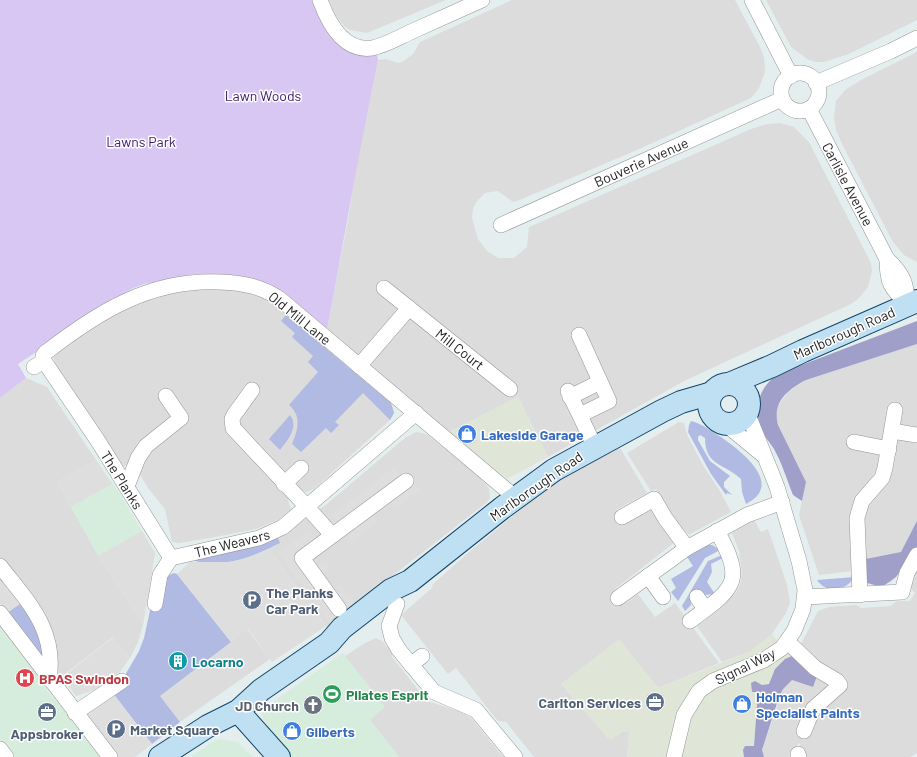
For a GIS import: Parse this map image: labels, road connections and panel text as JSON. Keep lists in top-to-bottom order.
{
  "streets": {
    "main road": ["Marlborough Road"],
    "street": [
      "Bouverie Avenue",
      "Carlisle Avenue",
      "Old Mill Lane",
      "Mill Court",
      "The Planks",
      "The Weavers",
      "Signal Way"
    ]
  },
  "crossings": [
    ["Bouverie Avenue", "Carlisle Avenue"],
    ["Carlisle Avenue", "Marlborough Road"],
    ["Old Mill Lane", "Marlborough Road"],
    ["Old Mill Lane", "The Planks"],
    ["Old Mill Lane", "The Weavers"],
    ["Marlborough Road", "Signal Way"],
    ["The Planks", "The Weavers"]
  ],
  "parks": ["Lawn Woods", "Lawns Park"],
  "places": {
    "shop": ["Lakeside Garage", "Holman Specialist Paints", "Gilberts"],
    "parking": ["The Planks Car Park", "Market Square"],
    "building": ["Locarno"],
    "hospital": ["BPAS Swindon"],
    "sports": ["Pilates Esprit"],
    "office": ["Carlton Services", "Appsbroker"],
    "church": ["JD Church"]
  }
}
